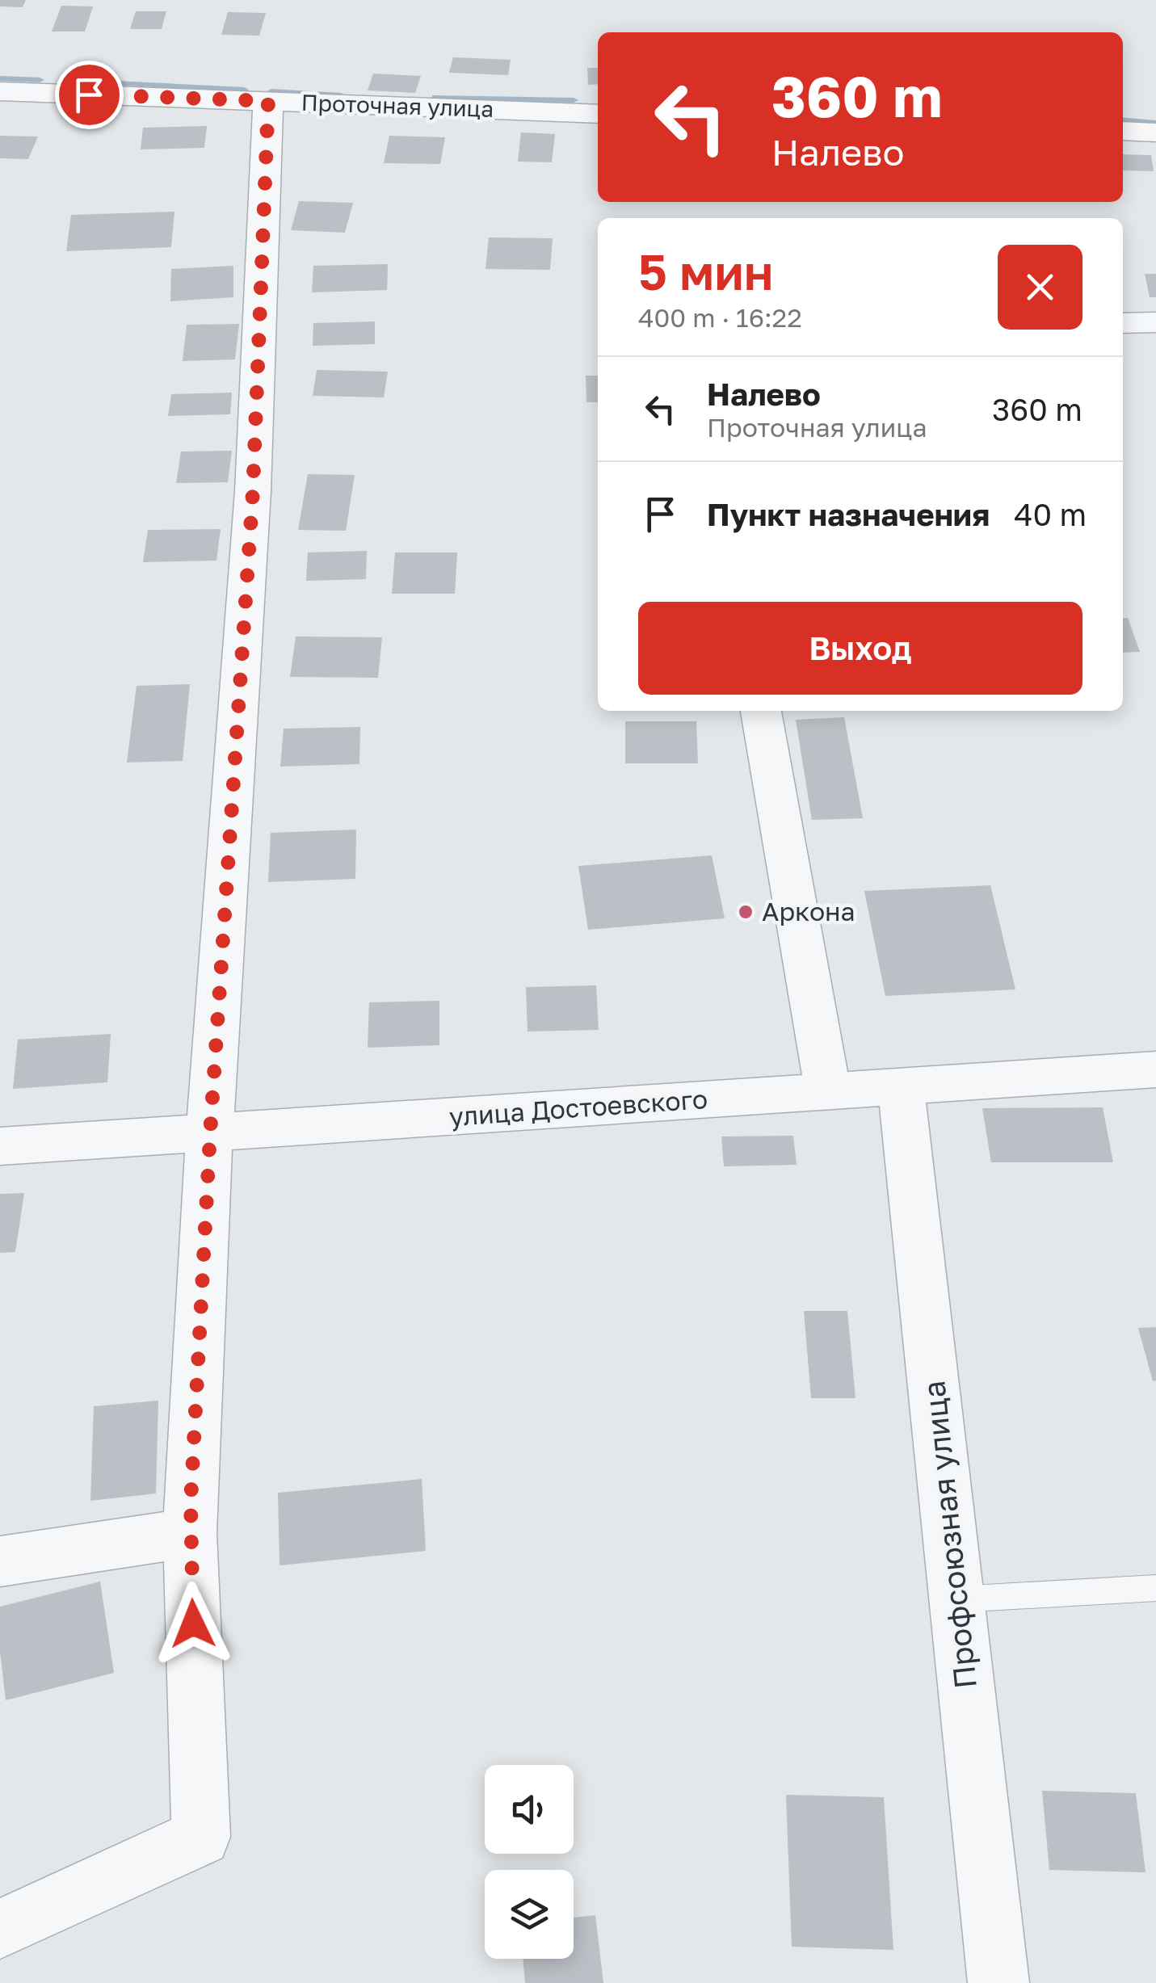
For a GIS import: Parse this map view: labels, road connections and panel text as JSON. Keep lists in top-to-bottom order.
{
  "streets": {
    "street": ["Проточная улица", "улица Достоевского", "Профсоюзная улица"]
  },
  "crossings": [
    ["улица Достоевского", "Профсоюзная улица"]
  ],
  "places": ["Аркона"],
  "page": {
    "turn": ["360 m", "Налево"],
    "heading": ["5 мин", "400 m · 16:22"],
    "list": [
      {
        "name": "Налево",
        "note": "Проточная улица",
        "value": "360 m"
      },
      {
        "name": "Пункт назначения",
        "value": "40 m"
      }
    ],
    "buttons": "Выход"
  }
}
